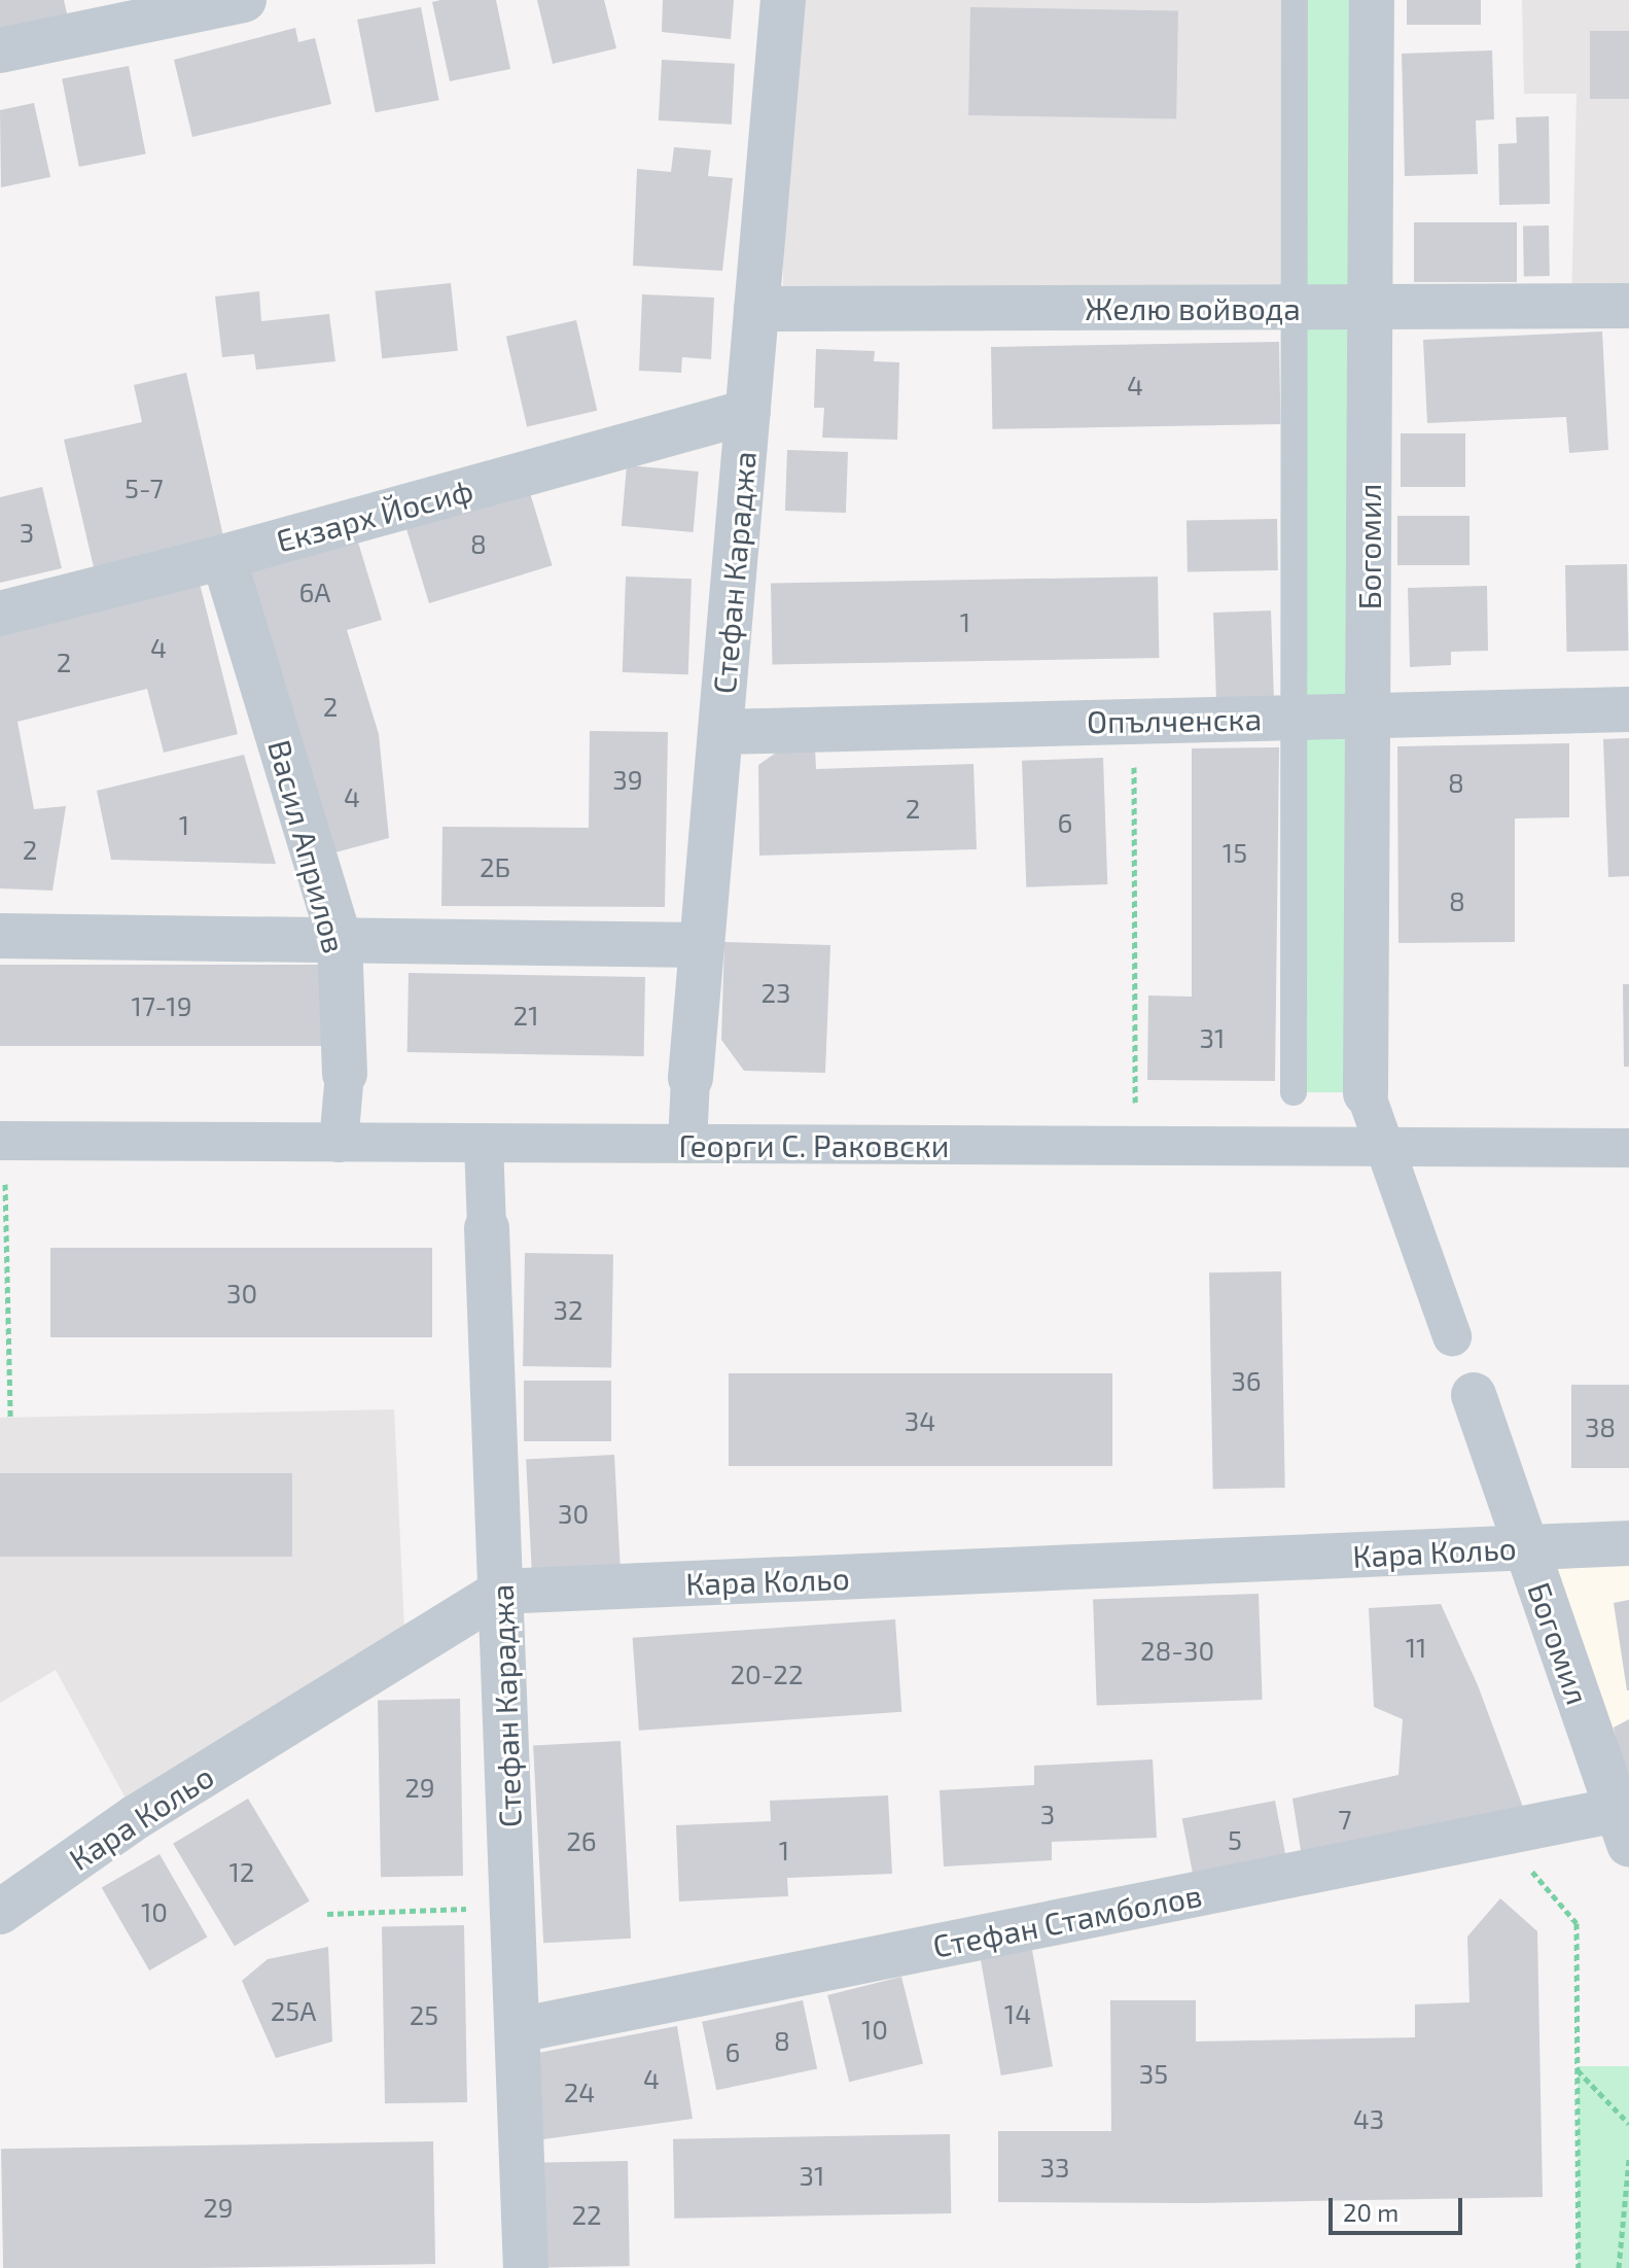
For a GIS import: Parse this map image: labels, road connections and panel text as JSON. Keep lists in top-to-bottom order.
{
  "streets": {
    "street": [
      "Желю войвода",
      "Екзарх Йосиф",
      "Богомил",
      "Стефан Караджа",
      "Опълченска",
      "Васил Априлов",
      "Георги С. Раковски",
      "Кара Кольо",
      "Стефан Стамболов"
    ]
  },
  "crossings": [
    ["Желю войвода", "Богомил"],
    ["Желю войвода", "Стефан Караджа"],
    ["Екзарх Йосиф", "Стефан Караджа"],
    ["Екзарх Йосиф", "Васил Априлов"],
    ["Богомил", "Опълченска"],
    ["Богомил", "Кара Кольо"],
    ["Богомил", "Стефан Стамболов"],
    ["Стефан Караджа", "Опълченска"],
    ["Стефан Караджа", "Георги С. Раковски"],
    ["Стефан Караджа", "Кара Кольо"],
    ["Стефан Караджа", "Стефан Стамболов"],
    ["Васил Априлов", "Георги С. Раковски"]
  ],
  "house_numbers": [
    "4",
    "5-7",
    "3",
    "8",
    "6A",
    "1",
    "4",
    "2",
    "2",
    "39",
    "8",
    "4",
    "2",
    "6",
    "1",
    "2",
    "15",
    "2Б",
    "8",
    "23",
    "17-19",
    "21",
    "31",
    "30",
    "32",
    "36",
    "34",
    "38",
    "30",
    "11",
    "28-30",
    "20-22",
    "29",
    "3",
    "7",
    "5",
    "26",
    "1",
    "12",
    "10",
    "25A",
    "14",
    "25",
    "10",
    "8",
    "6",
    "35",
    "4",
    "24",
    "43",
    "33",
    "31",
    "29",
    "22"
  ],
  "scale_bar": "20 m"
}
